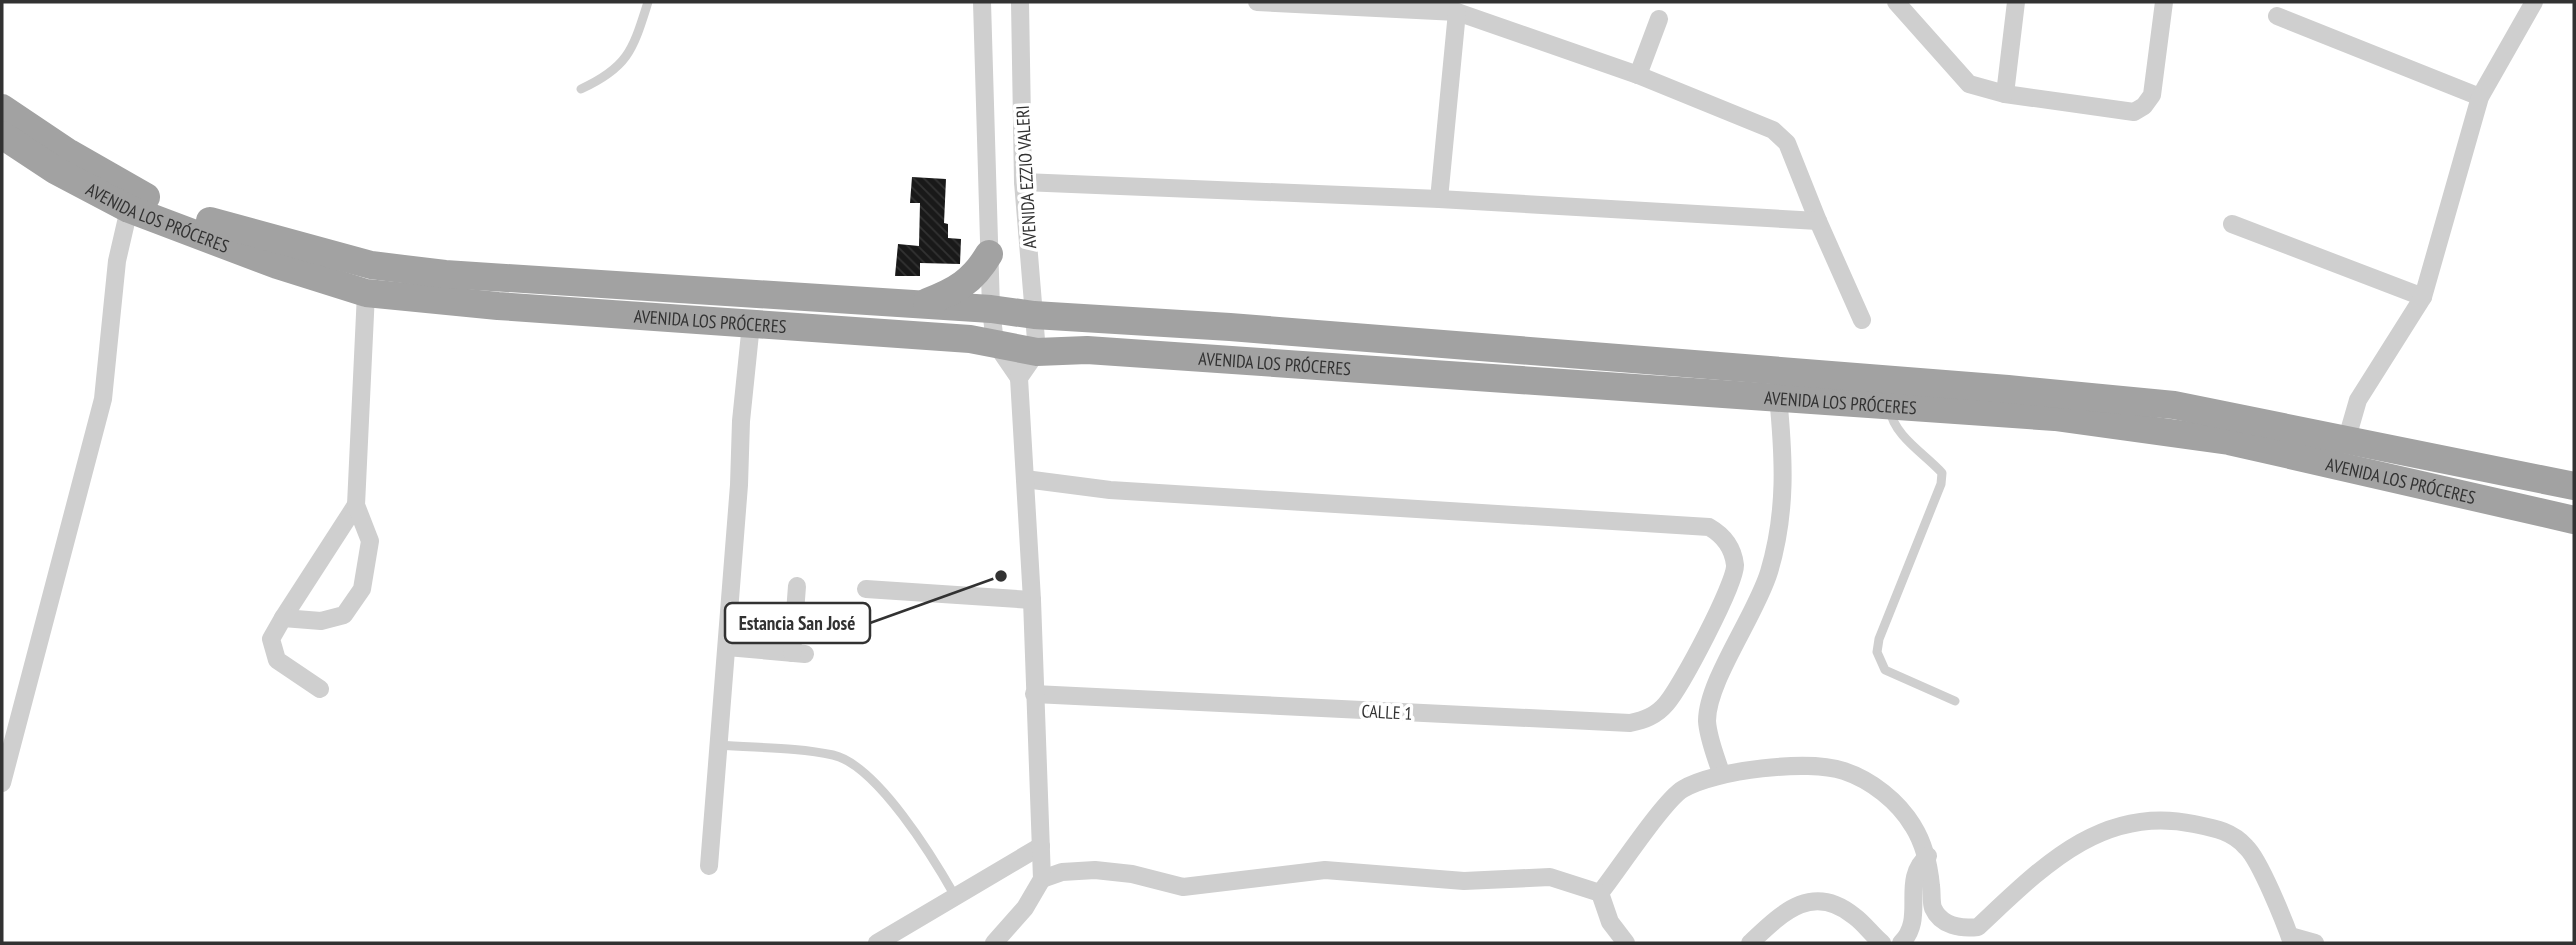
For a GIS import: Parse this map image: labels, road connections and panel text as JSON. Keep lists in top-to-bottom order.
{
  "streets": {
    "highway": ["AVENIDA LOS PRÓCERES"],
    "street": ["AVENIDA EZZIO VALERI", "CALLE 1"]
  },
  "crossings": [
    ["AVENIDA EZZIO VALERI", "AVENIDA LOS PRÓCERES"]
  ],
  "places": ["Estancia San José"]
}
